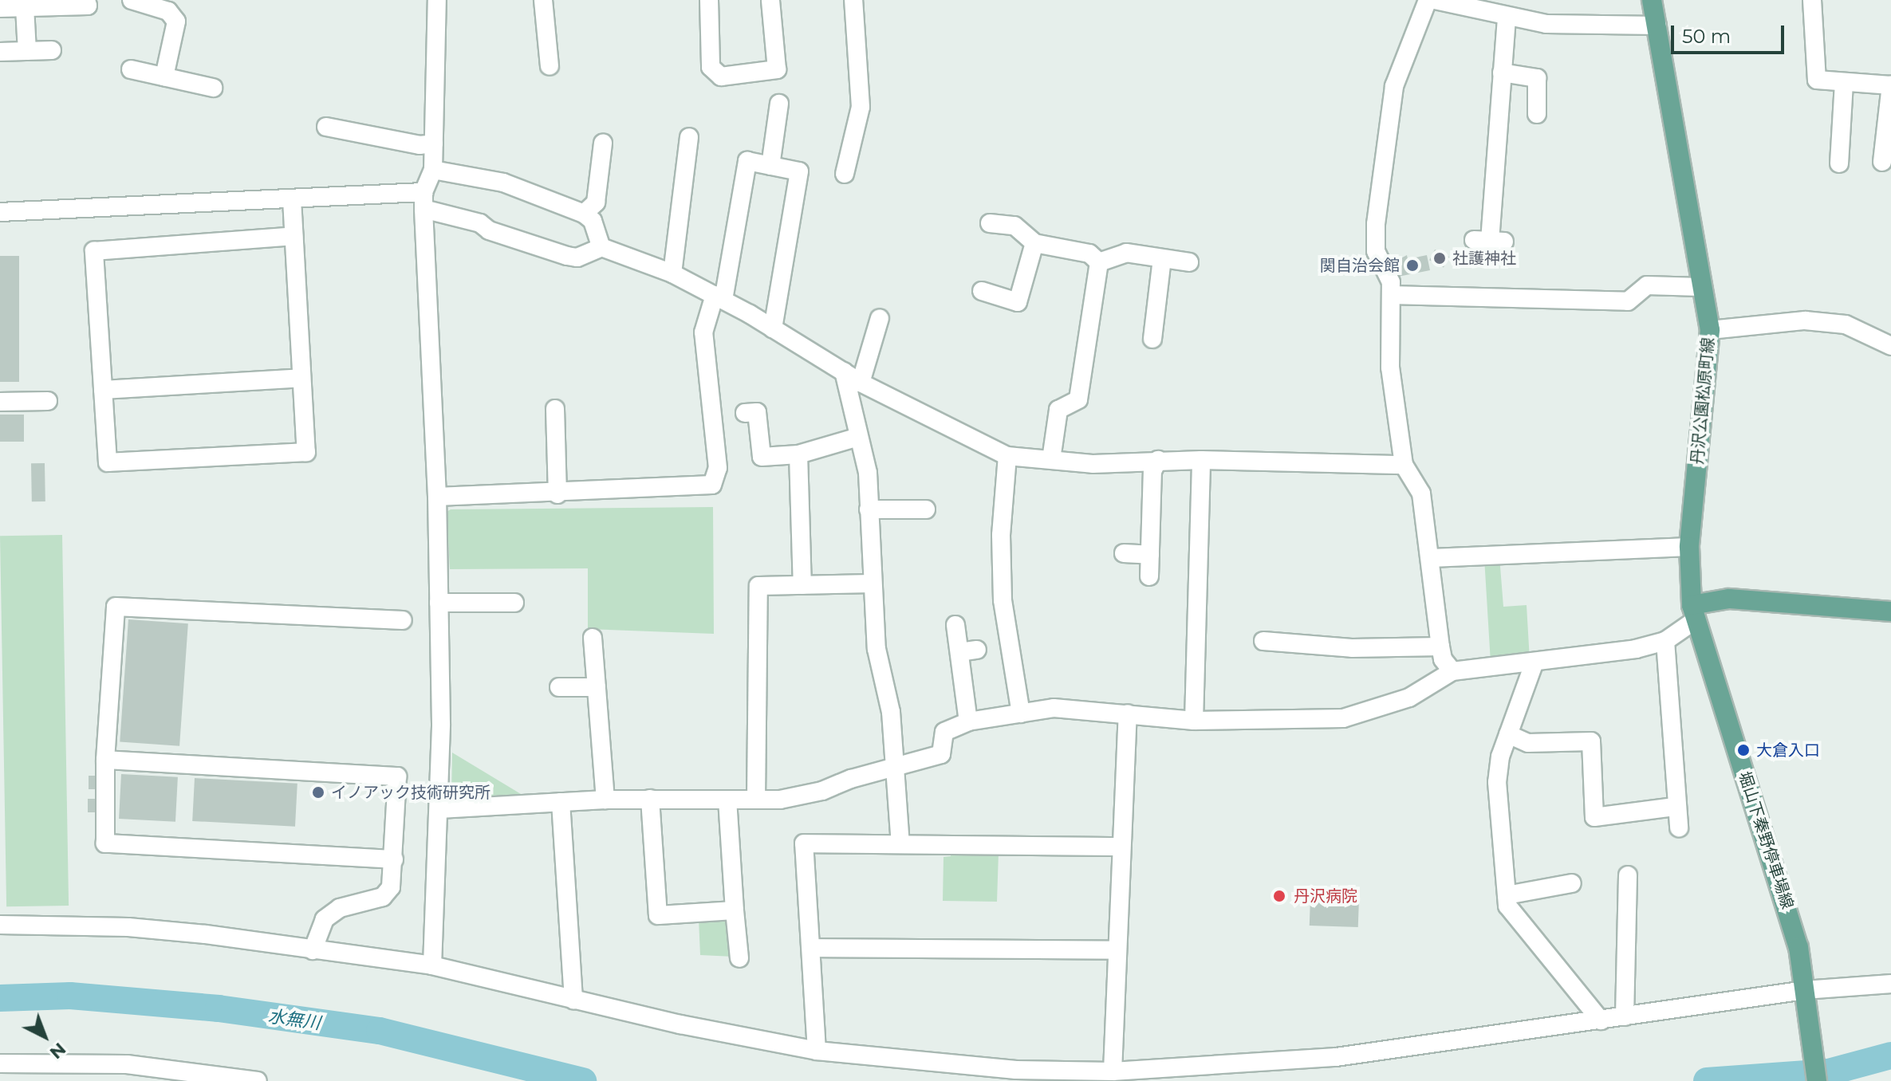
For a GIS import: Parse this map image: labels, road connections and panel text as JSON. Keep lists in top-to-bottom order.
{
  "streets": {
    "main road": ["丹沢公園松原町線", "堀山下秦野停車場線"]
  },
  "crossings": [
    ["丹沢公園松原町線", "堀山下秦野停車場線"]
  ],
  "water": ["水無川"],
  "places": [
    "社護神社",
    "関自治会館",
    "大倉入口",
    "イノアック技術研究所",
    "丹沢病院"
  ],
  "scale_bar": "50 m",
  "north": "bottom right"
}
